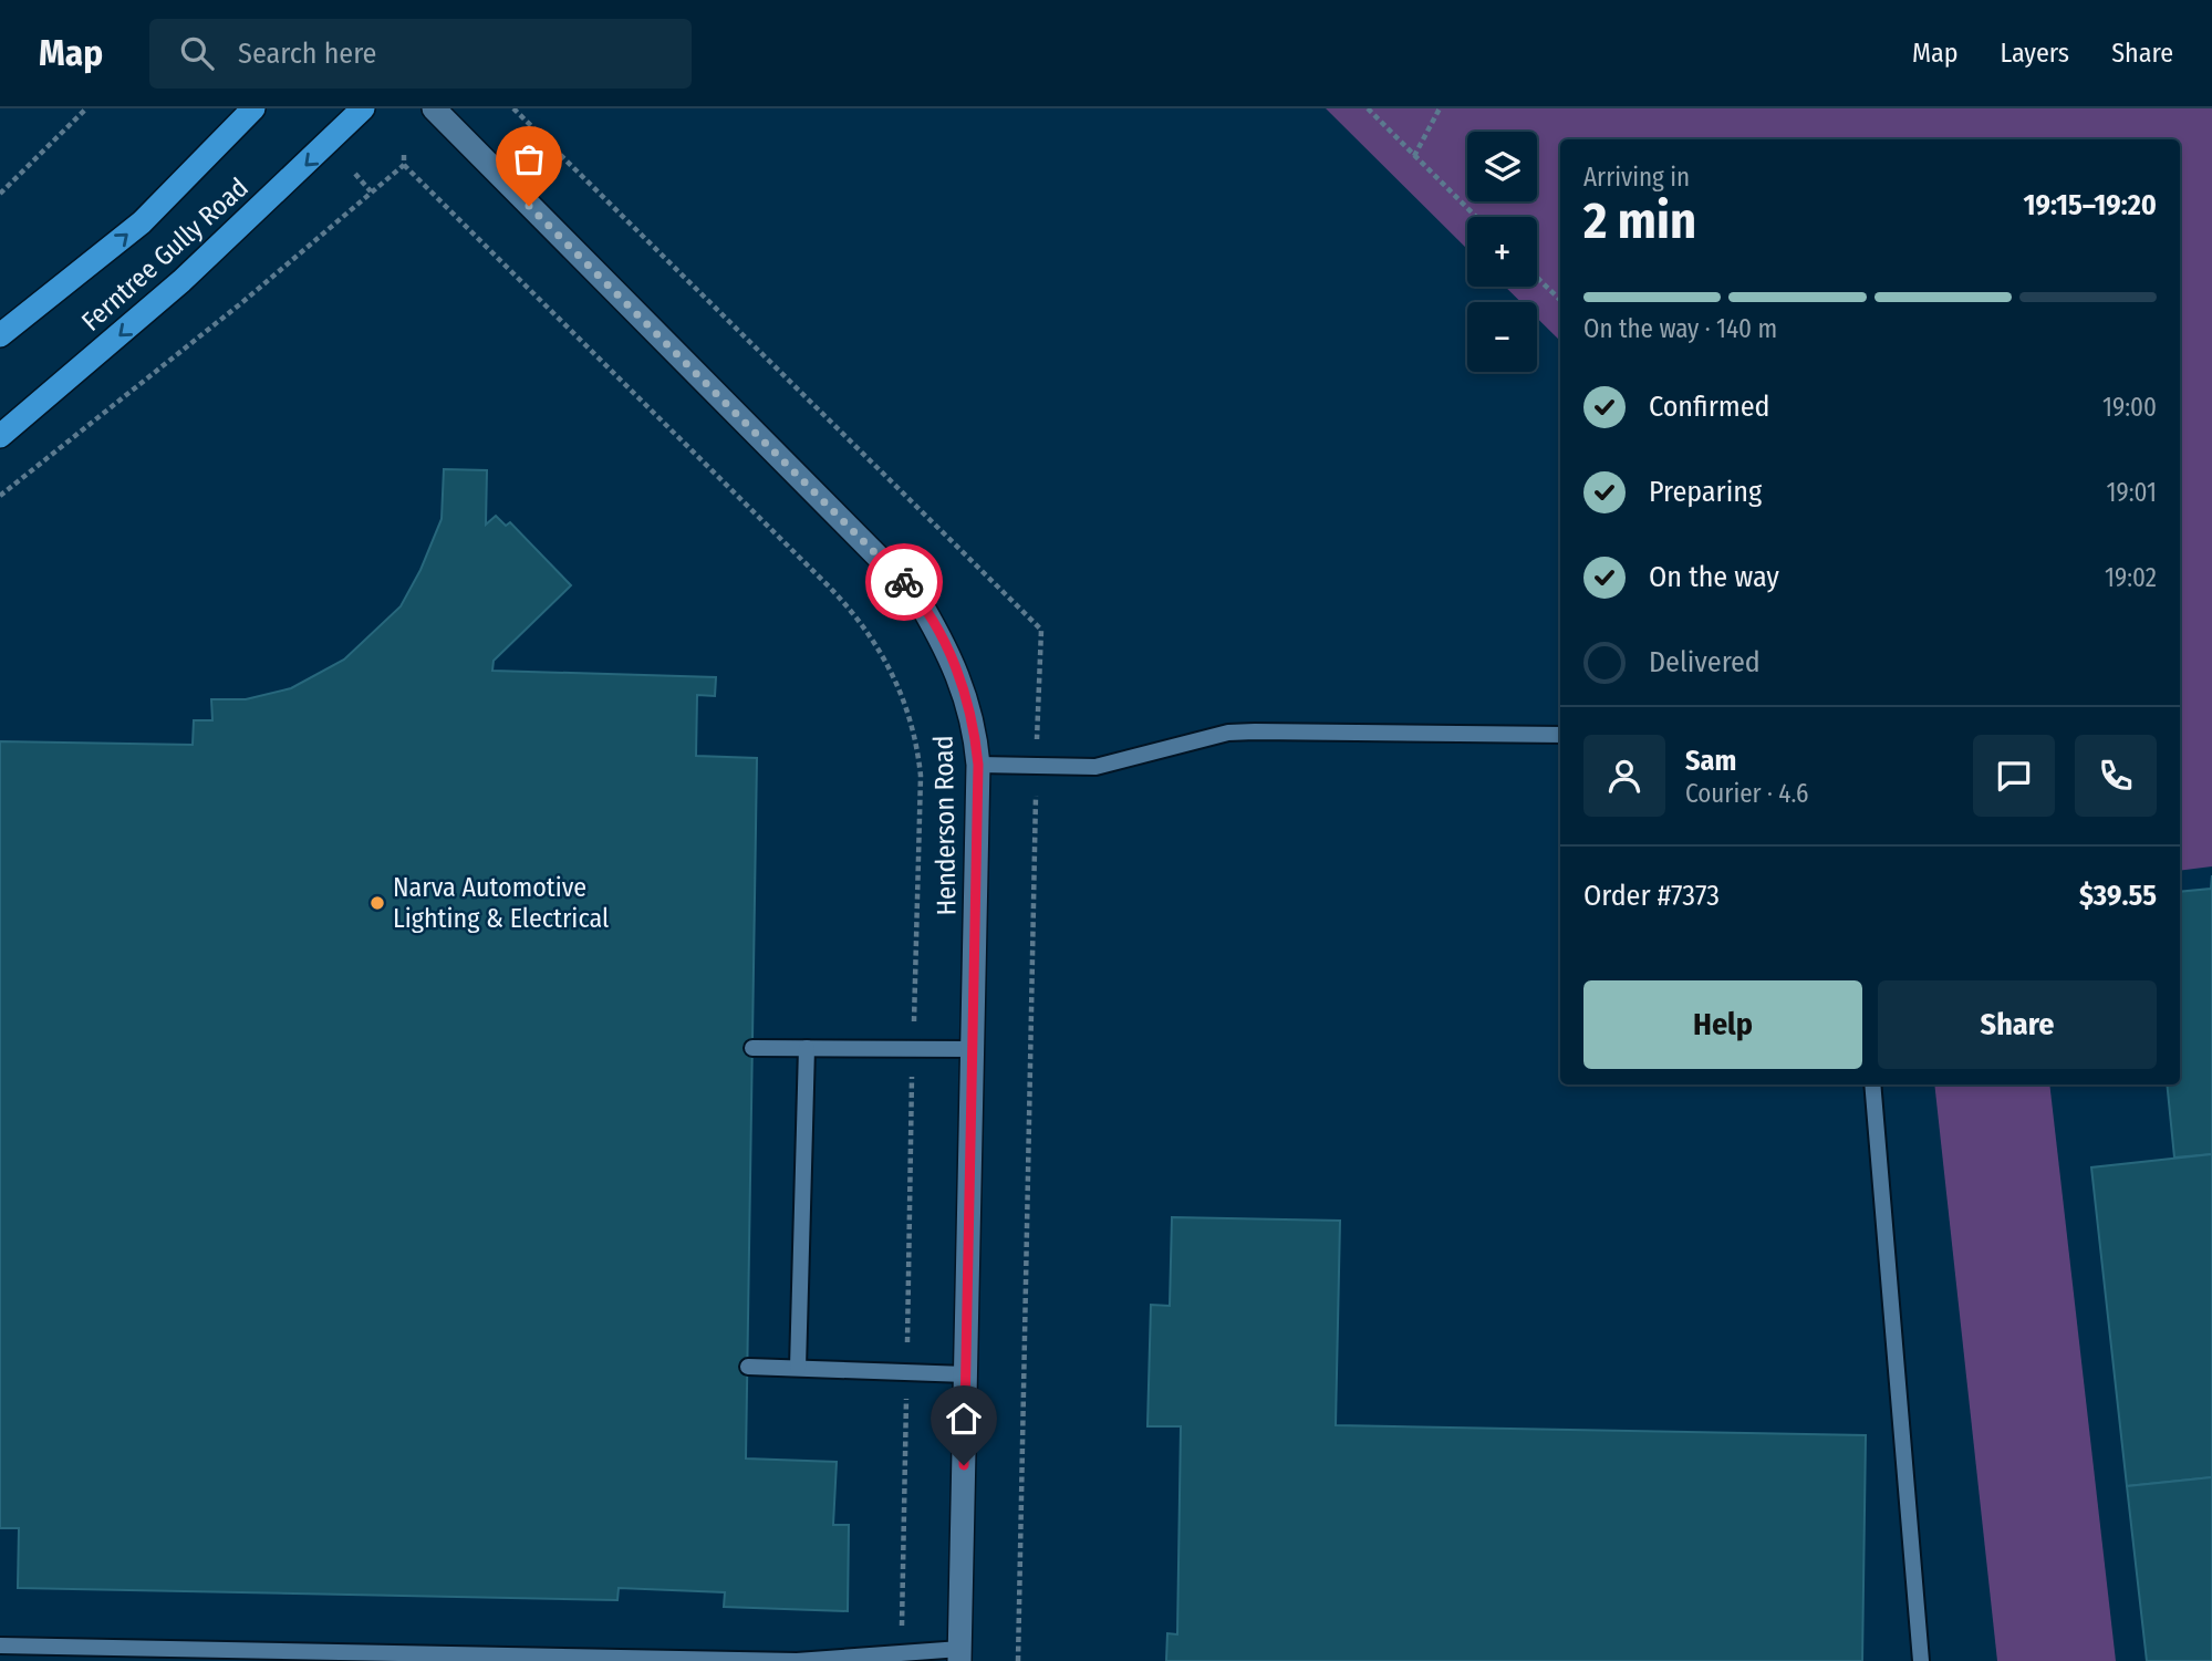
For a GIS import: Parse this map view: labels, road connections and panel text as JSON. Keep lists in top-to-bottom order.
{
  "streets": {
    "main road": ["Ferntree Gully Road"],
    "street": ["Henderson Road"]
  },
  "places": ["Narva Automotive Lighting & Electrical"],
  "page": {
    "header": "Map",
    "search": "Search here",
    "nav": ["Map", "Layers", "Share"],
    "map_buttons": ["+", "−"],
    "heading": ["2 min", "Arriving in", "19:15–19:20"],
    "panel": [
      "Sam",
      "Courier · 4.6",
      "Order #7373",
      "$39.55"
    ],
    "bar": "On the way · 140 m",
    "list": [
      ["Confirmed", "19:00"],
      ["Preparing", "19:01"],
      ["On the way", "19:02"],
      "Delivered"
    ],
    "buttons": ["Help", "Share"]
  }
}
